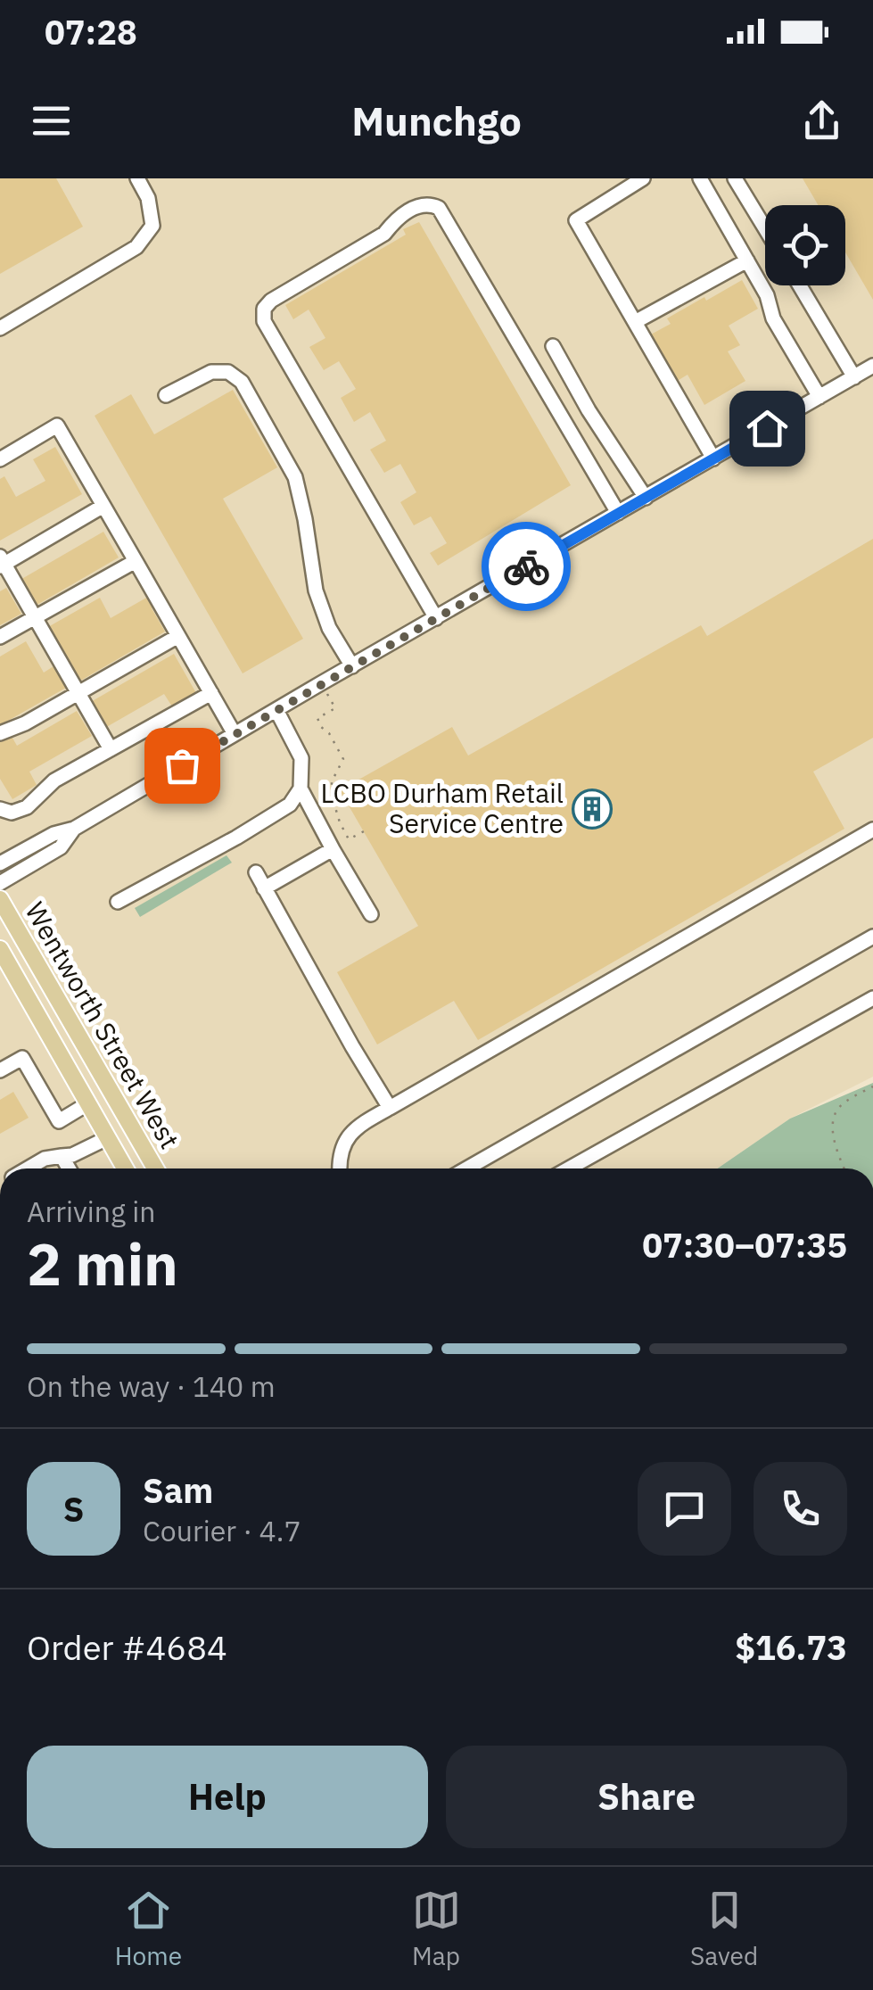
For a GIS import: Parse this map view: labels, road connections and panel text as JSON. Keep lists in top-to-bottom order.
{
  "streets": {
    "main road": ["Wentworth Street West"]
  },
  "places": {
    "building": ["LCBO Durham Retail Service Centre"]
  },
  "page": {
    "status": "07:28",
    "header": "Munchgo",
    "heading": ["2 min", "Arriving in", "07:30–07:35"],
    "panel": [
      "Sam",
      "Courier · 4.7",
      "Order #4684",
      "$16.73"
    ],
    "bar": "On the way · 140 m",
    "round": "S",
    "buttons": ["Help", "Share"],
    "tabs": ["Home", "Map", "Saved"]
  }
}
